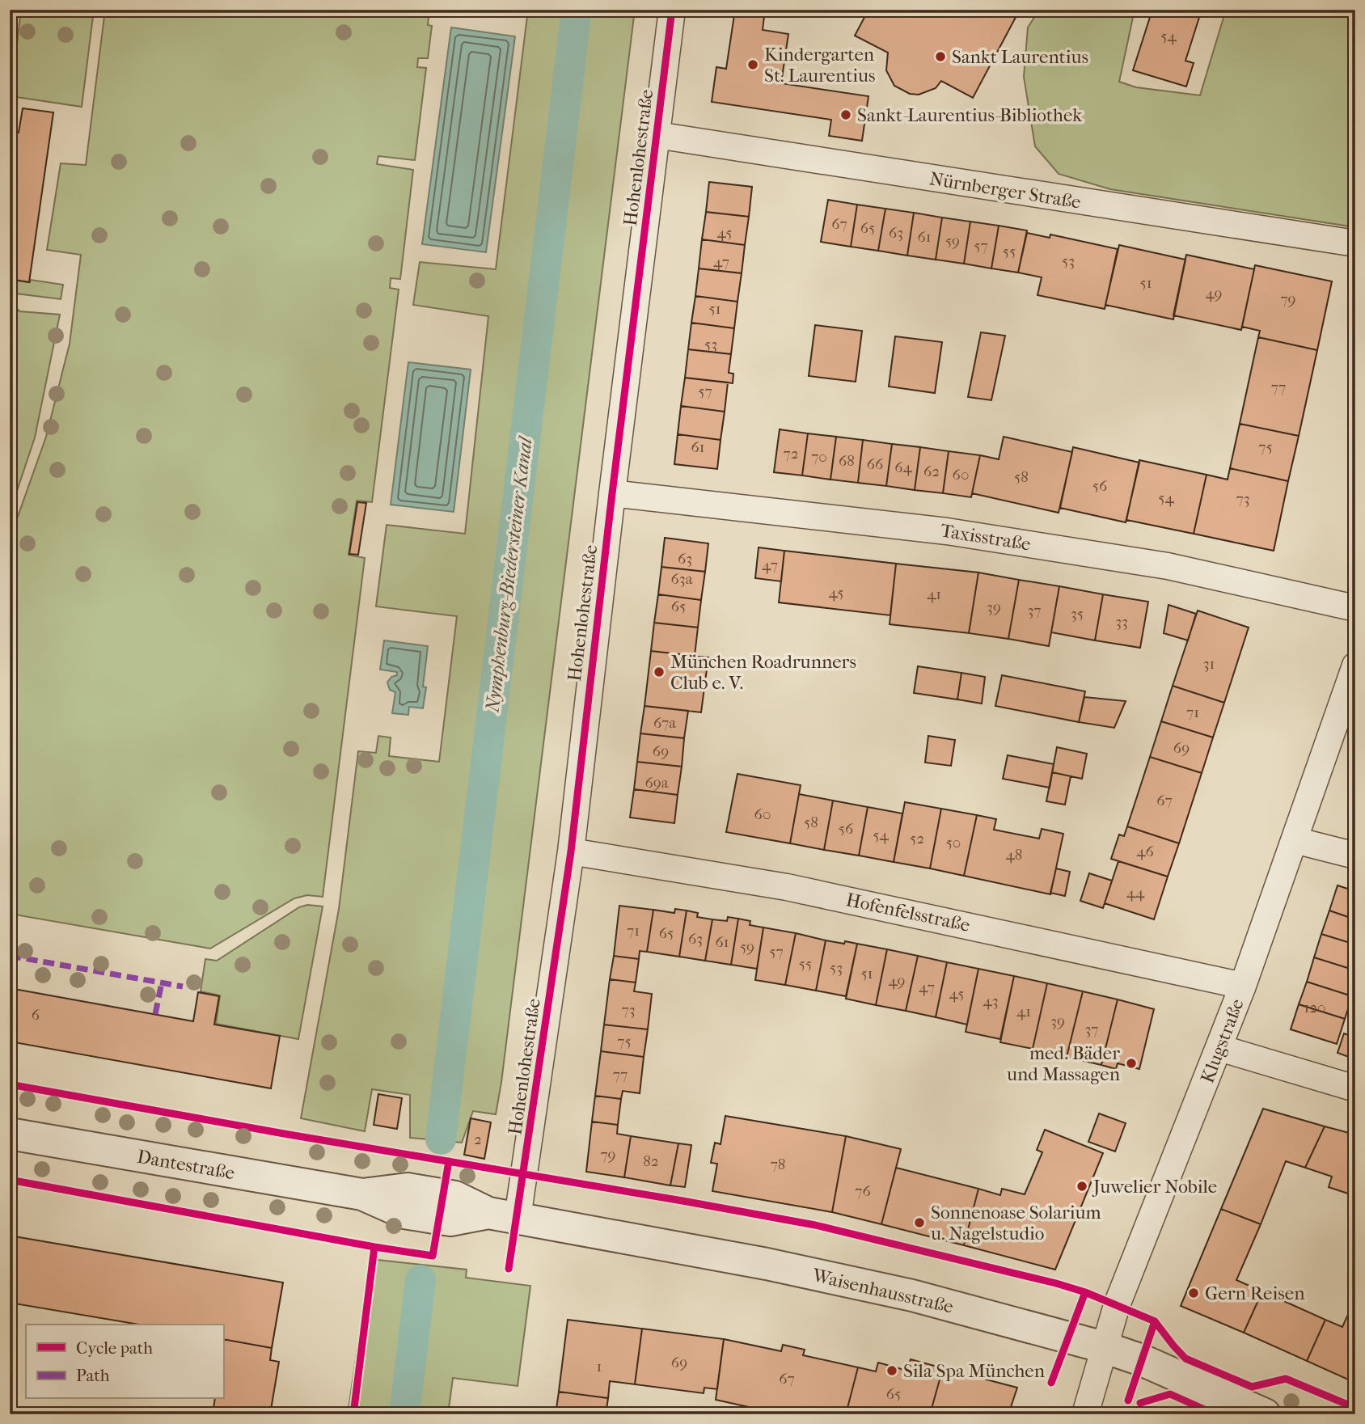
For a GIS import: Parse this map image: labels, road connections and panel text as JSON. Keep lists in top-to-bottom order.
{
  "streets": {
    "street": [
      "Hohenlohestraße",
      "Nürnberger Straße",
      "Taxisstraße",
      "Hofenfelsstraße",
      "Klugstraße",
      "Dantestraße",
      "Waisenhausstraße"
    ]
  },
  "crossings": [
    ["Hohenlohestraße", "Nürnberger Straße"],
    ["Hohenlohestraße", "Taxisstraße"],
    ["Hohenlohestraße", "Hofenfelsstraße"],
    ["Hohenlohestraße", "Dantestraße"],
    ["Hohenlohestraße", "Waisenhausstraße"],
    ["Hofenfelsstraße", "Klugstraße"],
    ["Klugstraße", "Waisenhausstraße"],
    ["Dantestraße", "Waisenhausstraße"]
  ],
  "water": ["Nymphenburg-Biedersteiner Kanal"],
  "places": [
    "Sankt Laurentius",
    "Kindergarten St. Laurentius",
    "Sankt-Laurentius-Bibliothek",
    "München Roadrunners Club e. V.",
    "med. Bäder und Massagen",
    "Juwelier Nobile",
    "Sonnenoase Solarium u. Nagelstudio",
    "Gern Reisen",
    "Sila Spa München"
  ],
  "house_numbers": [
    "54",
    "67",
    "65",
    "45",
    "63",
    "61",
    "59",
    "57",
    "55",
    "53",
    "47",
    "51",
    "49",
    "79",
    "51",
    "53",
    "77",
    "57",
    "61",
    "75",
    "72",
    "70",
    "68",
    "66",
    "64",
    "62",
    "60",
    "58",
    "56",
    "54",
    "73",
    "63",
    "47",
    "63a",
    "45",
    "41",
    "65",
    "39",
    "37",
    "35",
    "33",
    "31",
    "71",
    "67a",
    "69",
    "69",
    "69a",
    "67",
    "60",
    "58",
    "56",
    "54",
    "52",
    "50",
    "46",
    "48",
    "44",
    "71",
    "65",
    "63",
    "61",
    "59",
    "57",
    "55",
    "53",
    "51",
    "49",
    "47",
    "45",
    "43",
    "120",
    "73",
    "41",
    "6",
    "39",
    "37",
    "75",
    "77",
    "2",
    "79",
    "82",
    "78",
    "76",
    "69",
    "1",
    "67",
    "65"
  ],
  "legend": ["Cycle path", "Path"]
}
